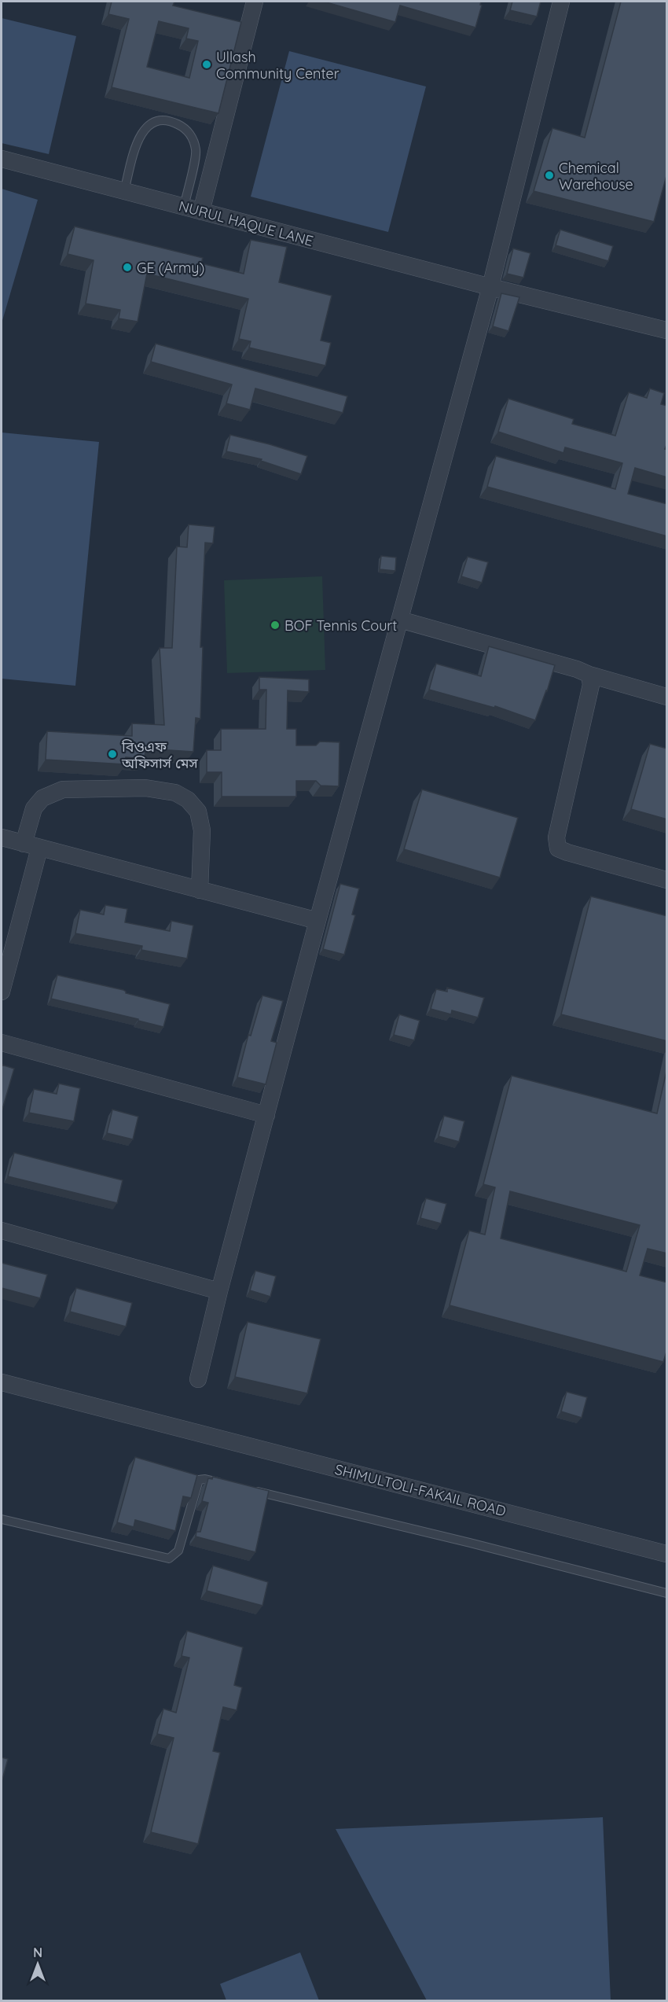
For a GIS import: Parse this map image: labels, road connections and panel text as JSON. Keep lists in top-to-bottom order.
{
  "streets": {
    "street": ["NURUL HAQUE LANE", "SHIMULTOLI-FAKAIL ROAD"]
  },
  "places": [
    "Ullash Community Center",
    "Chemical Warehouse",
    "GE (Army)",
    "BOF Tennis Court",
    "বিওএফ অফিসার্স মেস"
  ],
  "north": "top"
}
